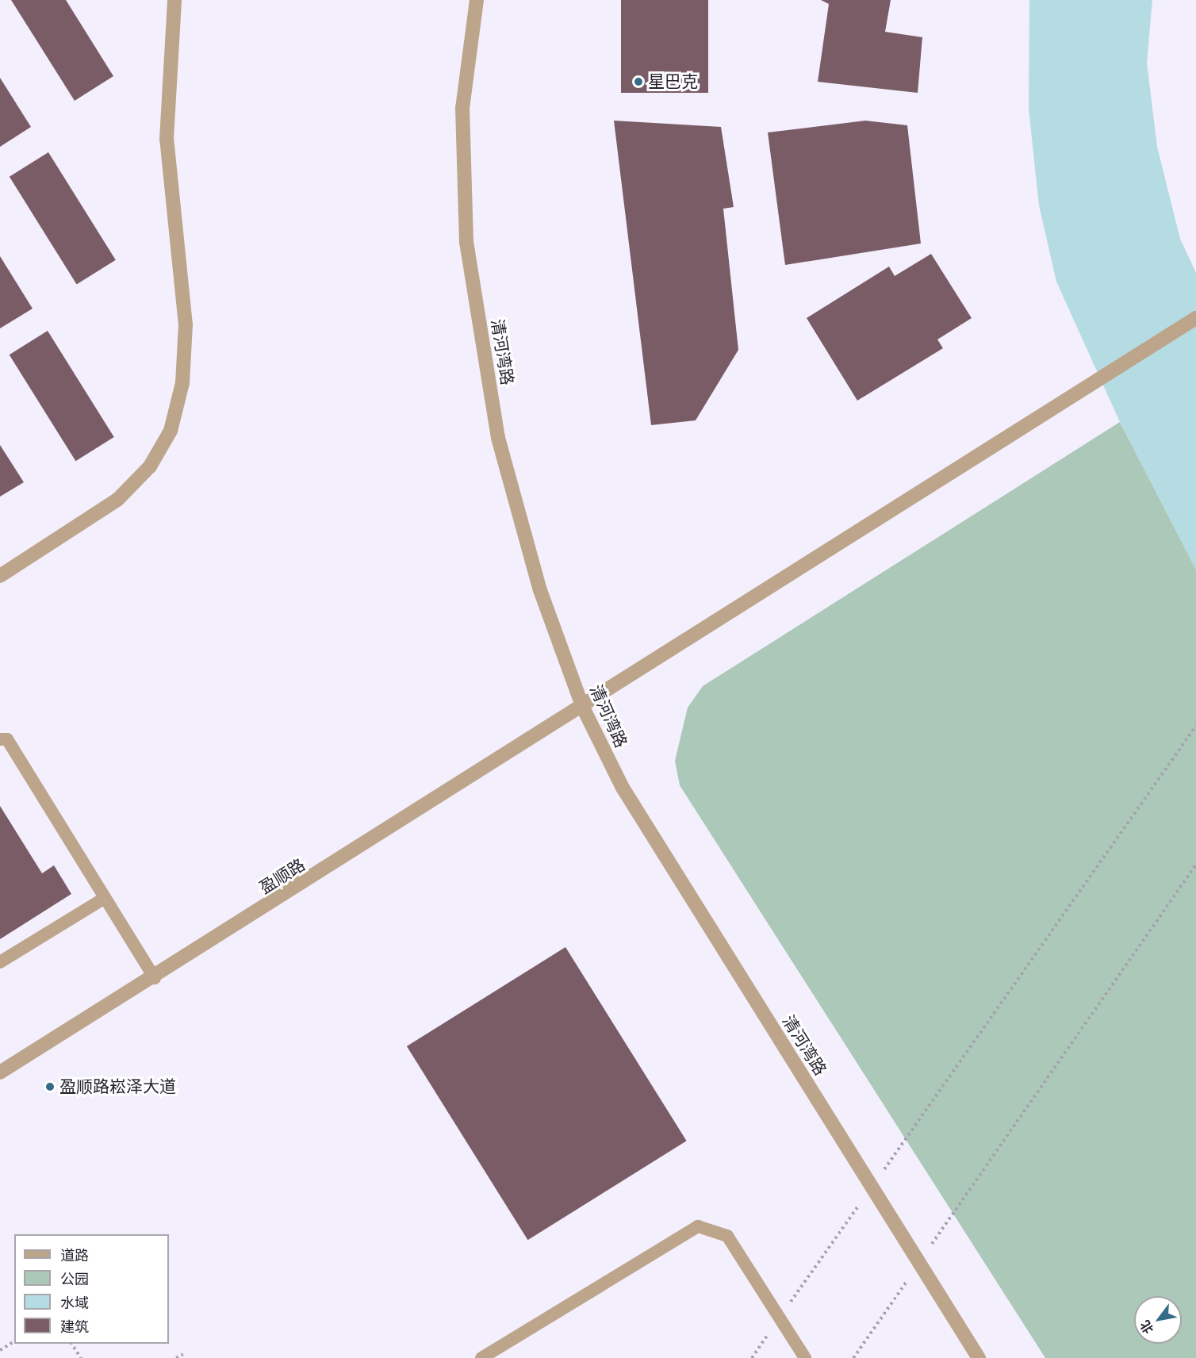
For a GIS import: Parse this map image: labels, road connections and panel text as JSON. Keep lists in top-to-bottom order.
{
  "streets": {
    "street": ["清河湾路", "盈顺路"]
  },
  "crossings": [
    ["清河湾路", "盈顺路"]
  ],
  "places": ["星巴克", "盈顺路崧泽大道"],
  "legend": [
    "道路",
    "公园",
    "水域",
    "建筑"
  ],
  "north": "bottom left"
}
